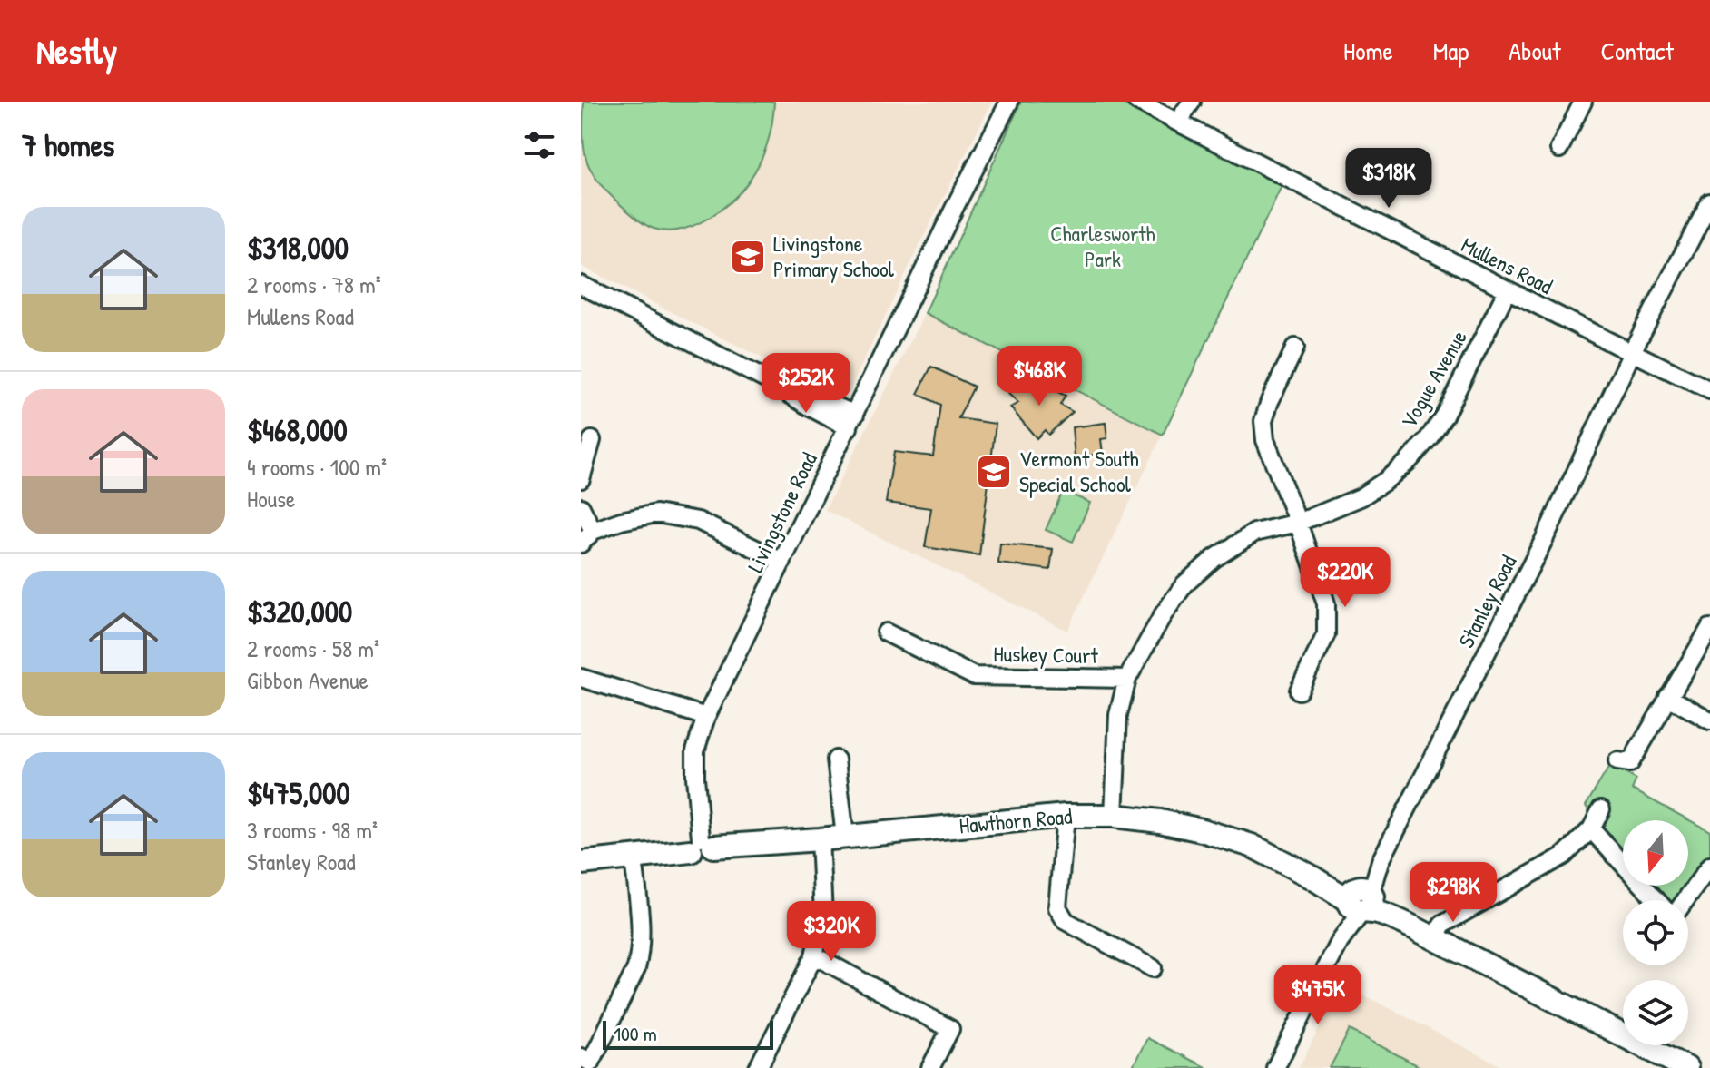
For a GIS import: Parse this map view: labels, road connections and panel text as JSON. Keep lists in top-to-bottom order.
{
  "streets": {
    "main road": ["Hawthorn Road"],
    "street": [
      "Mullens Road",
      "Vogue Avenue",
      "Livingstone Road",
      "Stanley Road",
      "Huskey Court"
    ]
  },
  "crossings": [
    ["Mullens Road", "Vogue Avenue"],
    ["Mullens Road", "Stanley Road"],
    ["Vogue Avenue", "Huskey Court"],
    ["Vogue Avenue", "Hawthorn Road"],
    ["Livingstone Road", "Hawthorn Road"],
    ["Stanley Road", "Hawthorn Road"]
  ],
  "parks": ["Charlesworth Park"],
  "places": {
    "school or university": ["Livingstone Primary School", "Vermont South Special School"]
  },
  "scale_bar": "100 m",
  "north": "bottom",
  "page": {
    "header": "Nestly",
    "nav": [
      "Home",
      "Map",
      "About",
      "Contact"
    ],
    "heading": "7 homes",
    "price": [
      "$318K",
      "$468K",
      "$252K",
      "$220K",
      "$298K",
      "$320K",
      "$475K"
    ],
    "list": [
      {
        "name": "$318,000",
        "note": "2 rooms · 78 m² · Mullens Road"
      },
      {
        "name": "$468,000",
        "note": "4 rooms · 100 m² · House"
      },
      {
        "name": "$320,000",
        "note": "2 rooms · 58 m² · Gibbon Avenue"
      },
      {
        "name": "$475,000",
        "note": "3 rooms · 98 m² · Stanley Road"
      }
    ],
    "scale": "100 m"
  }
}
